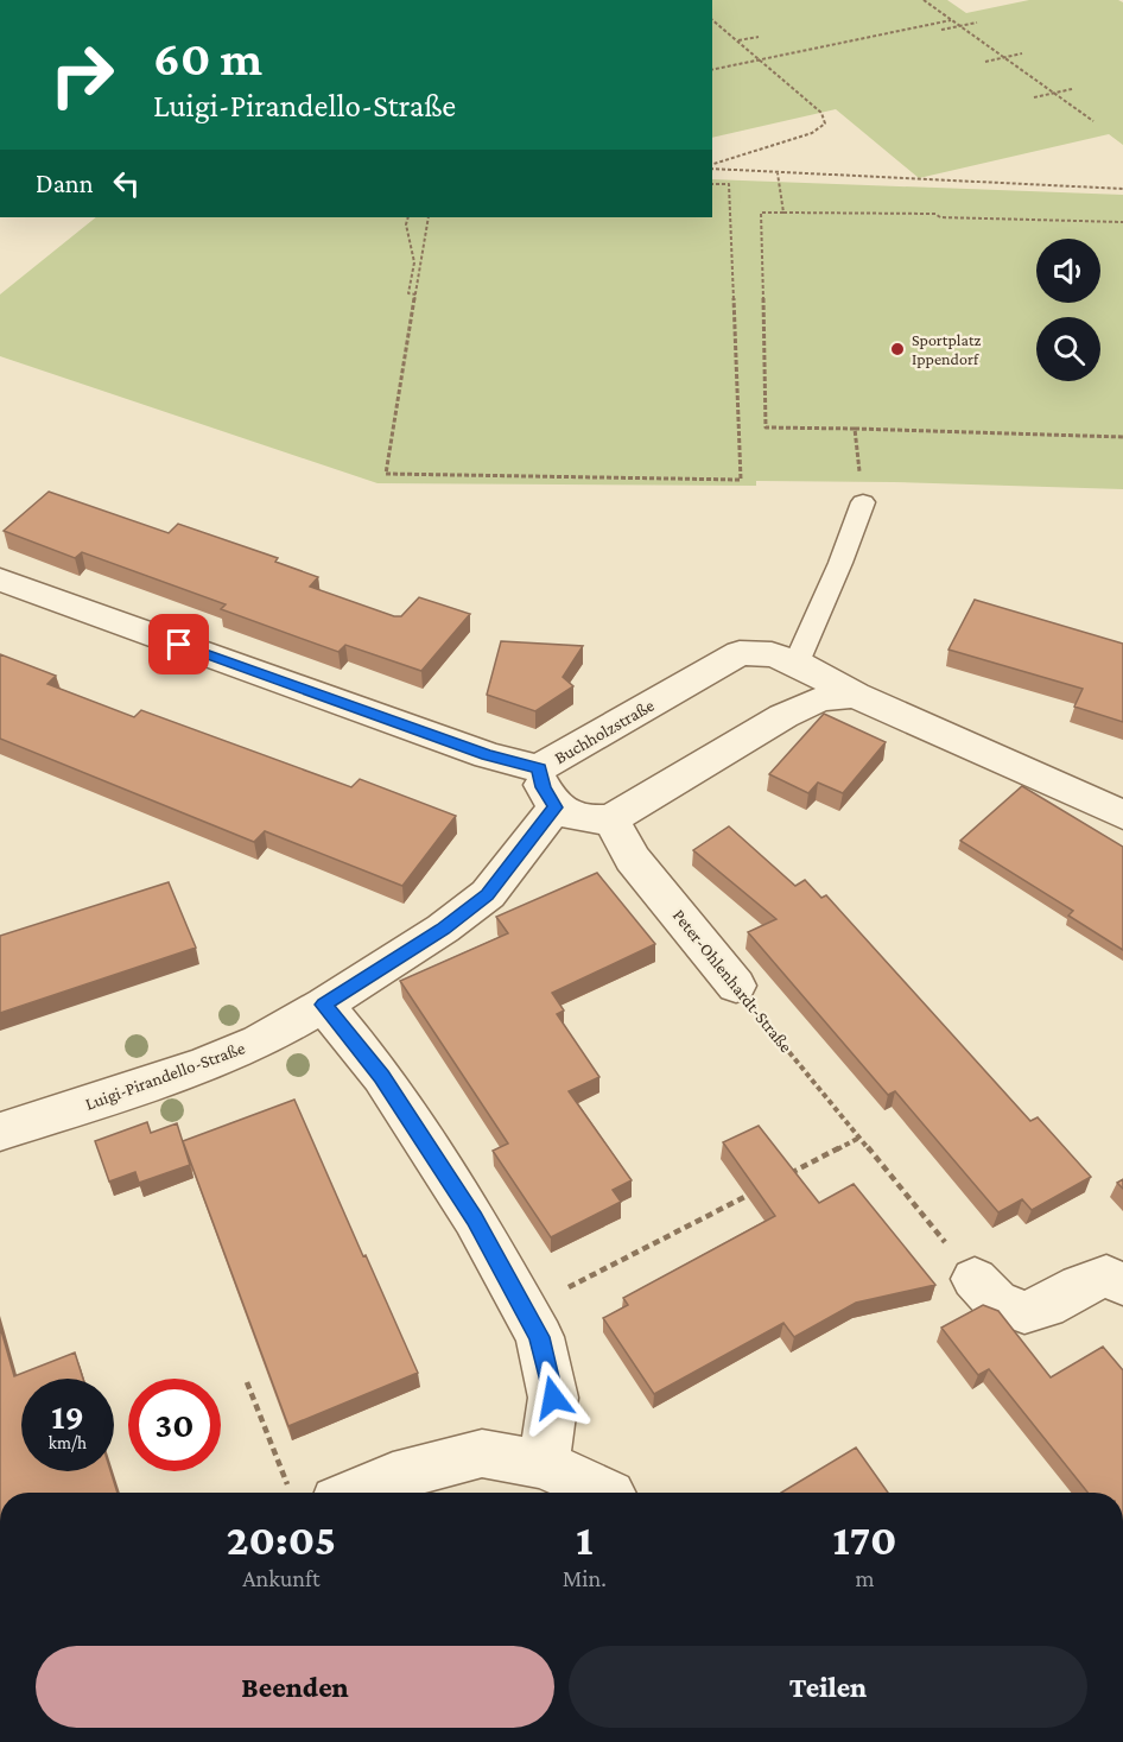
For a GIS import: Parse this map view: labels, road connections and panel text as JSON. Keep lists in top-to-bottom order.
{
  "streets": {
    "street": ["Buchholzstraße", "Peter-Ohlenhardt-Straße", "Luigi-Pirandello-Straße"]
  },
  "crossings": [
    ["Buchholzstraße", "Luigi-Pirandello-Straße"]
  ],
  "places": ["Sportplatz Ippendorf"],
  "page": {
    "turn": ["60 m", "Luigi-Pirandello-Straße"],
    "then": "Dann",
    "speed": "19 km/h",
    "limit": "30",
    "eta": [
      "20:05",
      "Ankunft",
      "1",
      "Min.",
      "170",
      "m"
    ],
    "buttons": ["Beenden", "Teilen"]
  }
}
